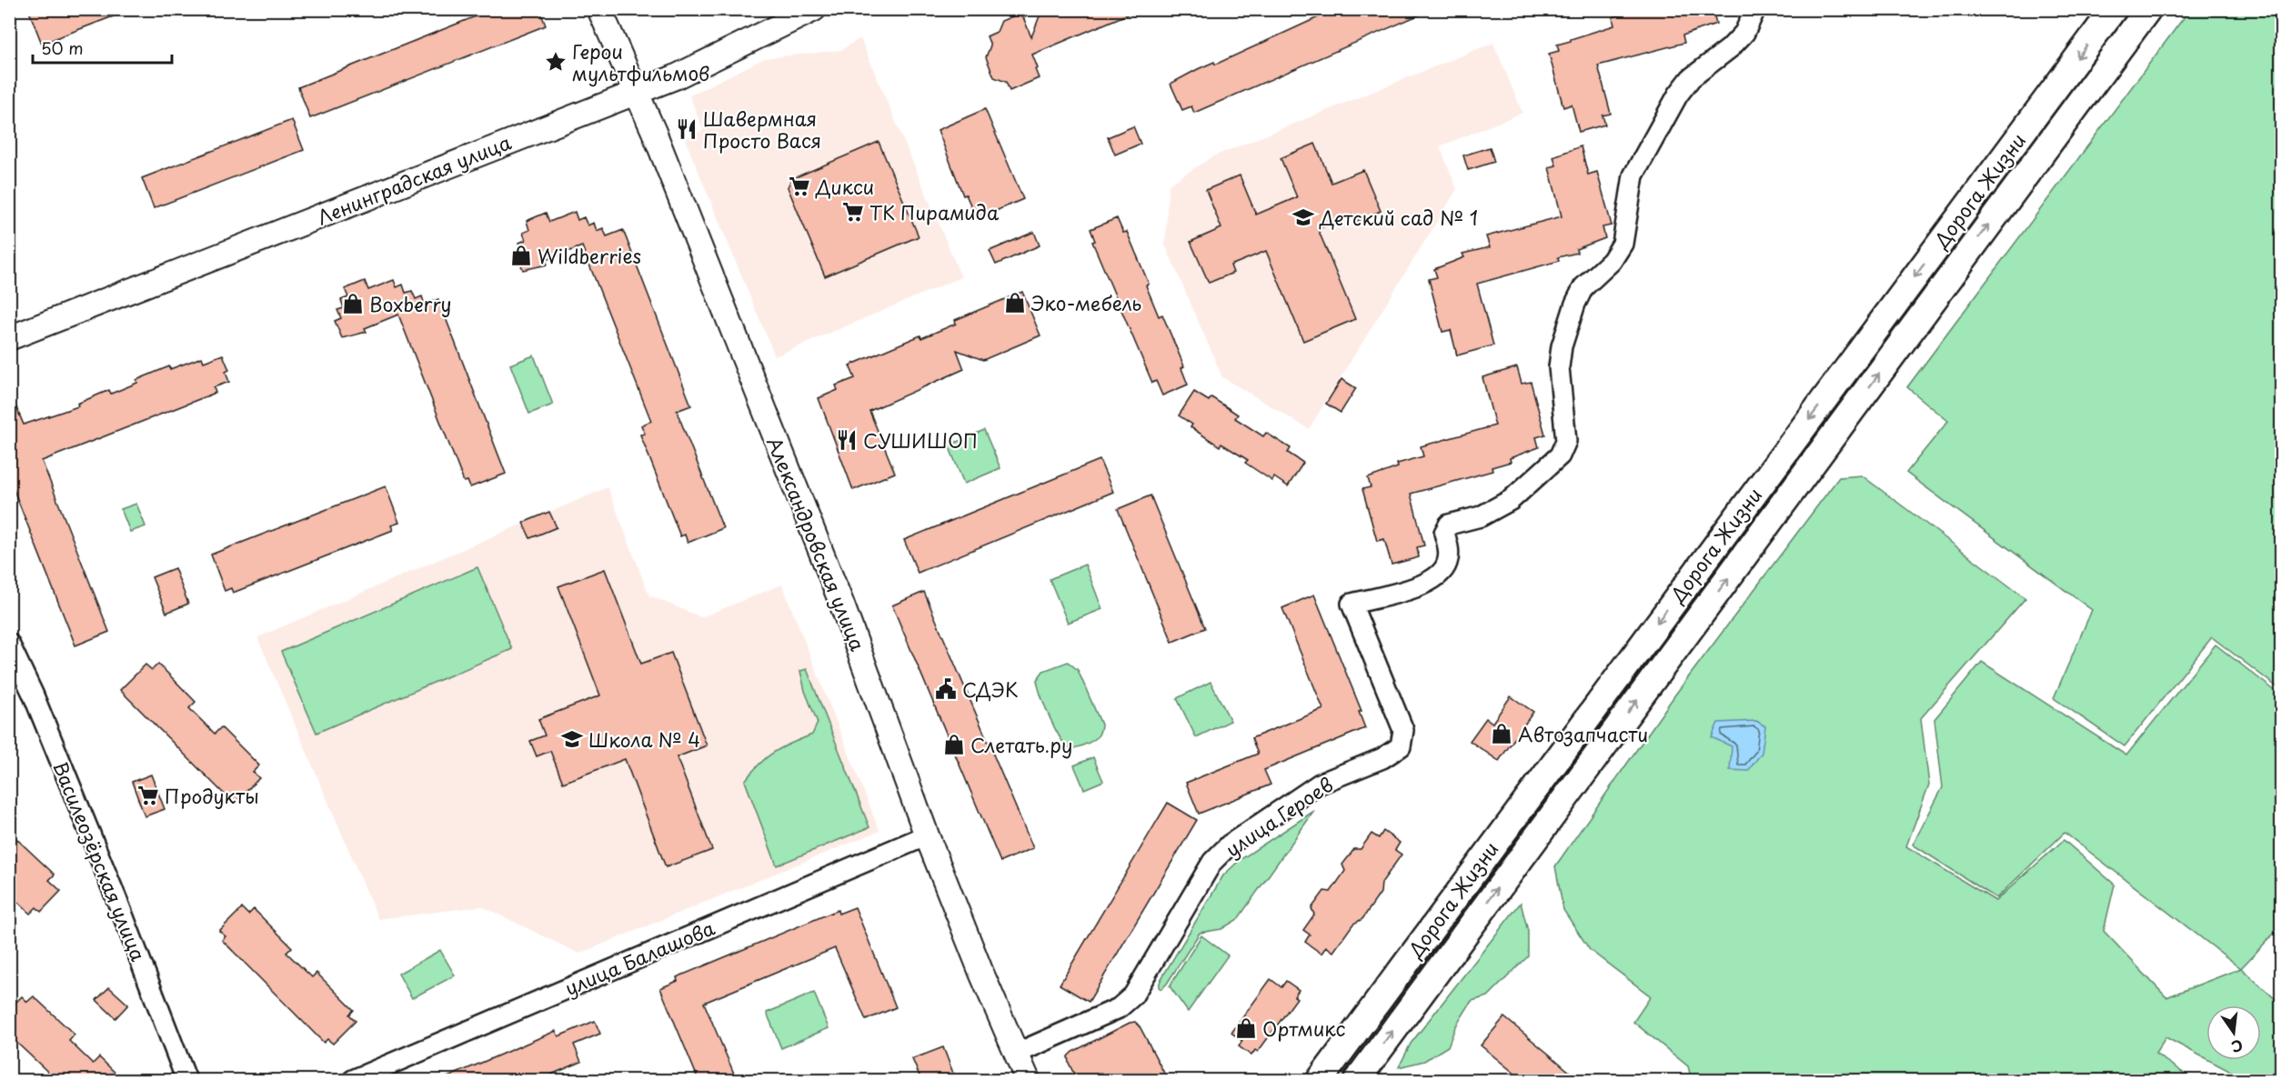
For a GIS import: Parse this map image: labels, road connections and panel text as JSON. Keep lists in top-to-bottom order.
{
  "streets": {
    "main road": ["Дорога Жизни"],
    "street": [
      "Ленинградская улица",
      "Александровская улица",
      "улица Героев",
      "Василеозёрская улица",
      "улица Балашова"
    ]
  },
  "crossings": [
    ["Ленинградская улица", "Александровская улица"],
    ["Александровская улица", "улица Героев"],
    ["Александровская улица", "улица Балашова"]
  ],
  "places": {
    "place": ["Герои мультфильмов"],
    "restaurant": ["Шавермная Просто Вася", "СУШИШОП"],
    "supermarket": ["Дикси", "ТК Пирамида", "Продукты"],
    "school or university": ["Детский сад № 1", "Школа № 4"],
    "shop": [
      "Wildberries",
      "Эко-мебель",
      "Boxberry",
      "Автозапчасти",
      "Слетать.ру",
      "Ортмикс"
    ],
    "public building": ["СДЭК"]
  },
  "scale_bar": "50 m",
  "north": "bottom"
}
